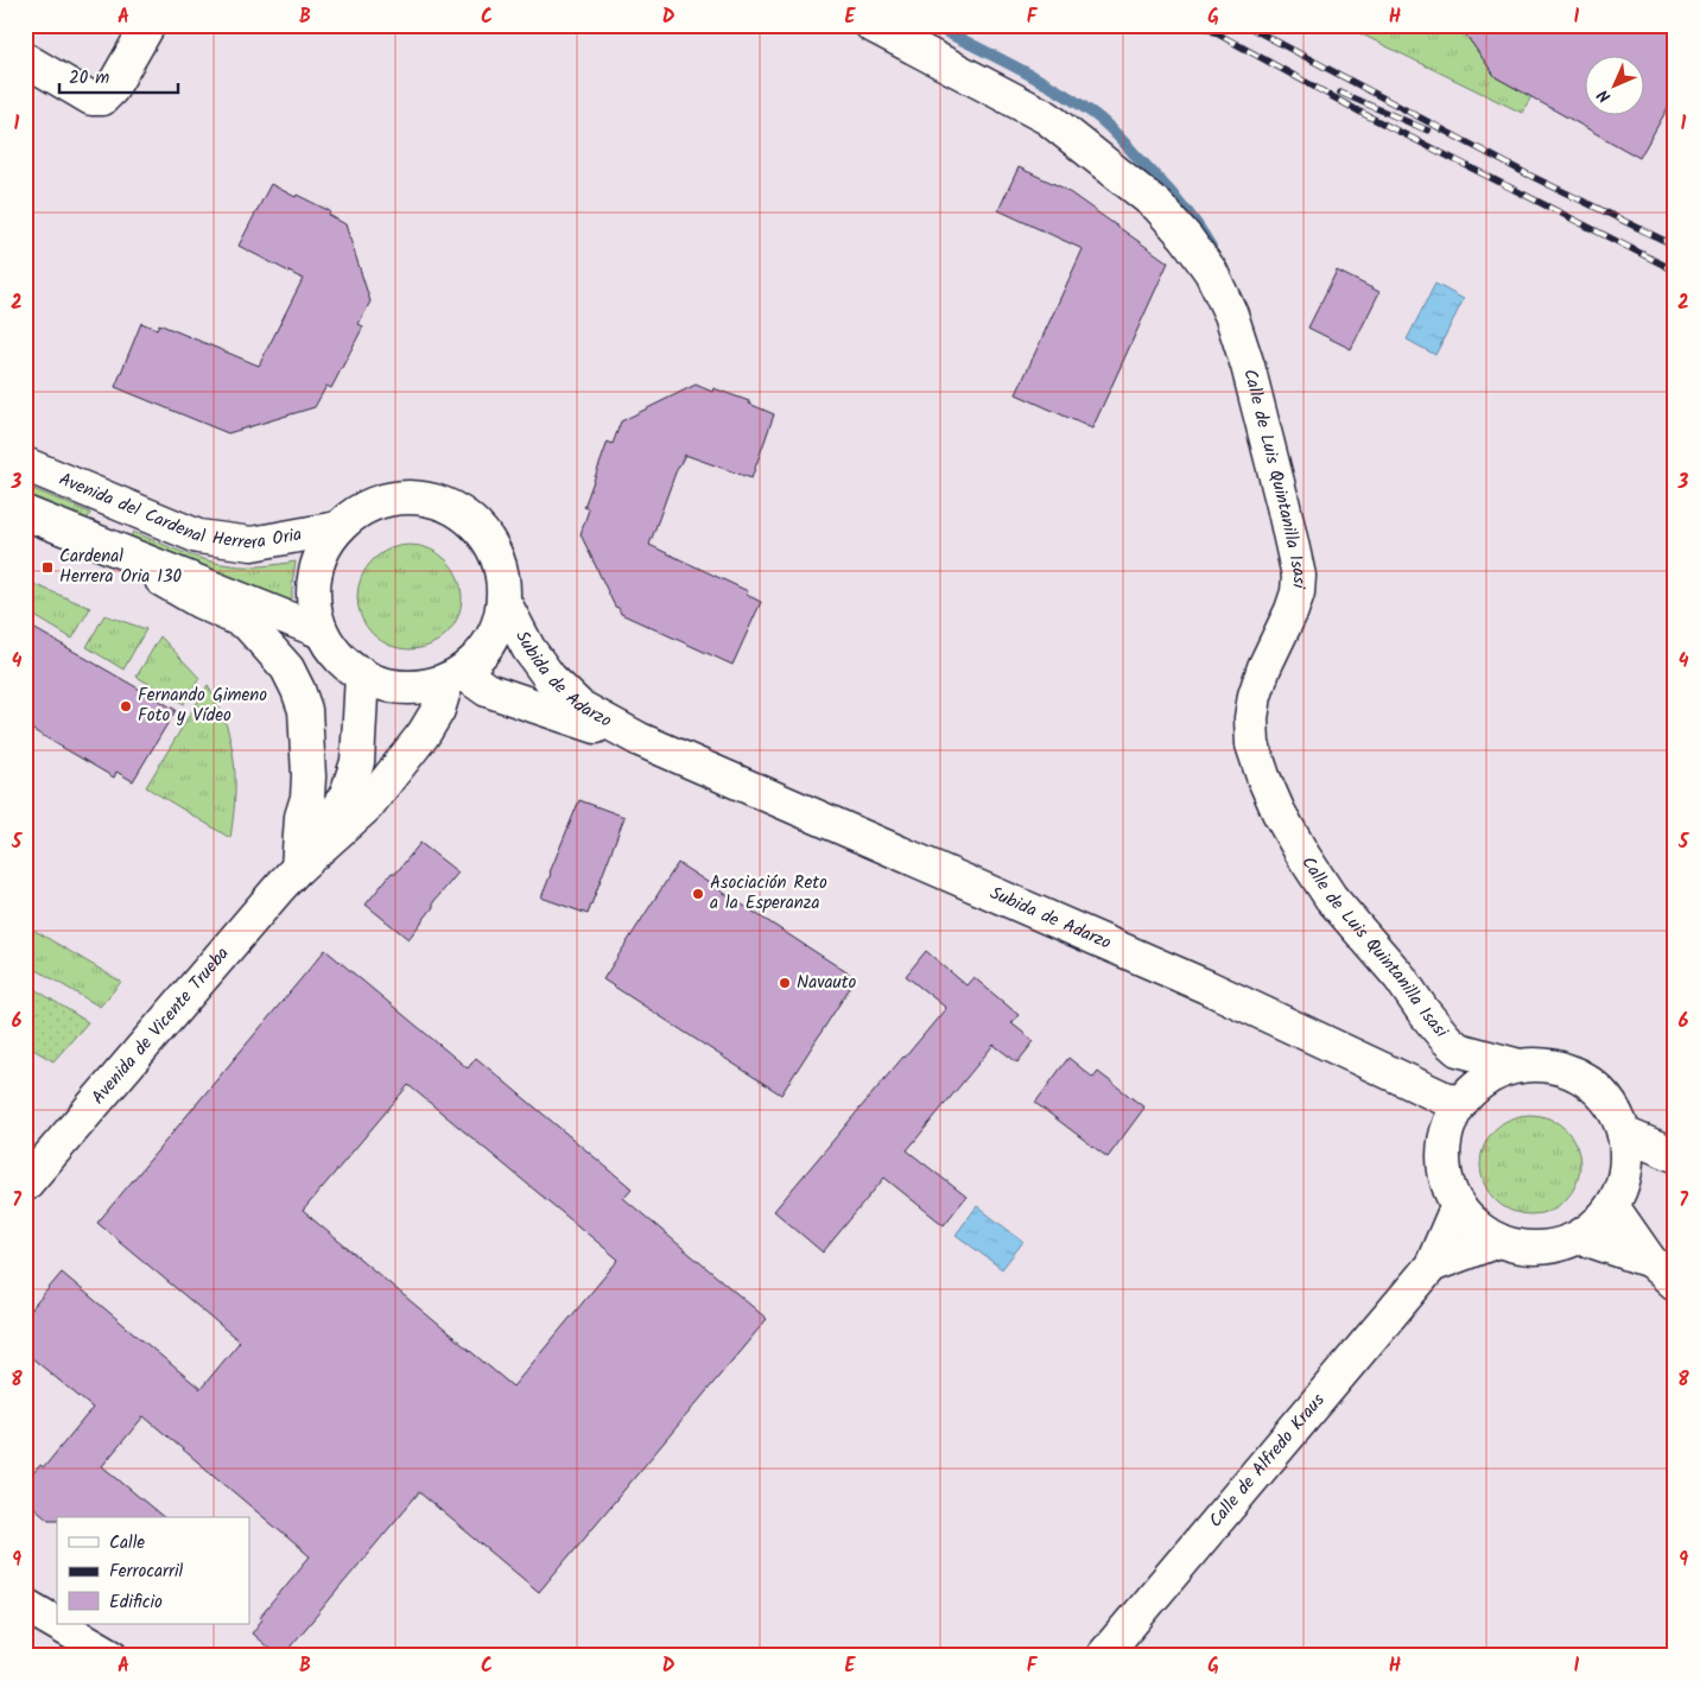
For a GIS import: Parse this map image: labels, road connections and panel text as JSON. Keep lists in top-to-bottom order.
{
  "streets": {
    "street": [
      "Calle de Luis Quintanilla Isasi",
      "Avenida del Cardenal Herrera Oria",
      "Subida de Adarzo",
      "Avenida de Vicente Trueba",
      "Calle de Alfredo Kraus"
    ]
  },
  "crossings": [
    ["Calle de Luis Quintanilla Isasi", "Subida de Adarzo"],
    ["Calle de Luis Quintanilla Isasi", "Calle de Alfredo Kraus"],
    ["Avenida del Cardenal Herrera Oria", "Subida de Adarzo"],
    ["Avenida del Cardenal Herrera Oria", "Avenida de Vicente Trueba"],
    ["Subida de Adarzo", "Avenida de Vicente Trueba"],
    ["Subida de Adarzo", "Calle de Alfredo Kraus"]
  ],
  "places": {
    "transit": ["Cardenal Herrera Oria 130"],
    "other": ["Fernando Gimeno Foto y Vídeo", "Asociación Reto a la Esperanza", "Navauto"]
  },
  "legend": ["Calle", "Ferrocarril", "Edificio"],
  "scale_bar": "20 m",
  "north": "bottom left",
  "grid": {
    "columns": [
      "A",
      "B",
      "C",
      "D",
      "E",
      "F",
      "G",
      "H",
      "I"
    ],
    "rows": [
      "1",
      "2",
      "3",
      "4",
      "5",
      "6",
      "7",
      "8",
      "9"
    ]
  }
}
